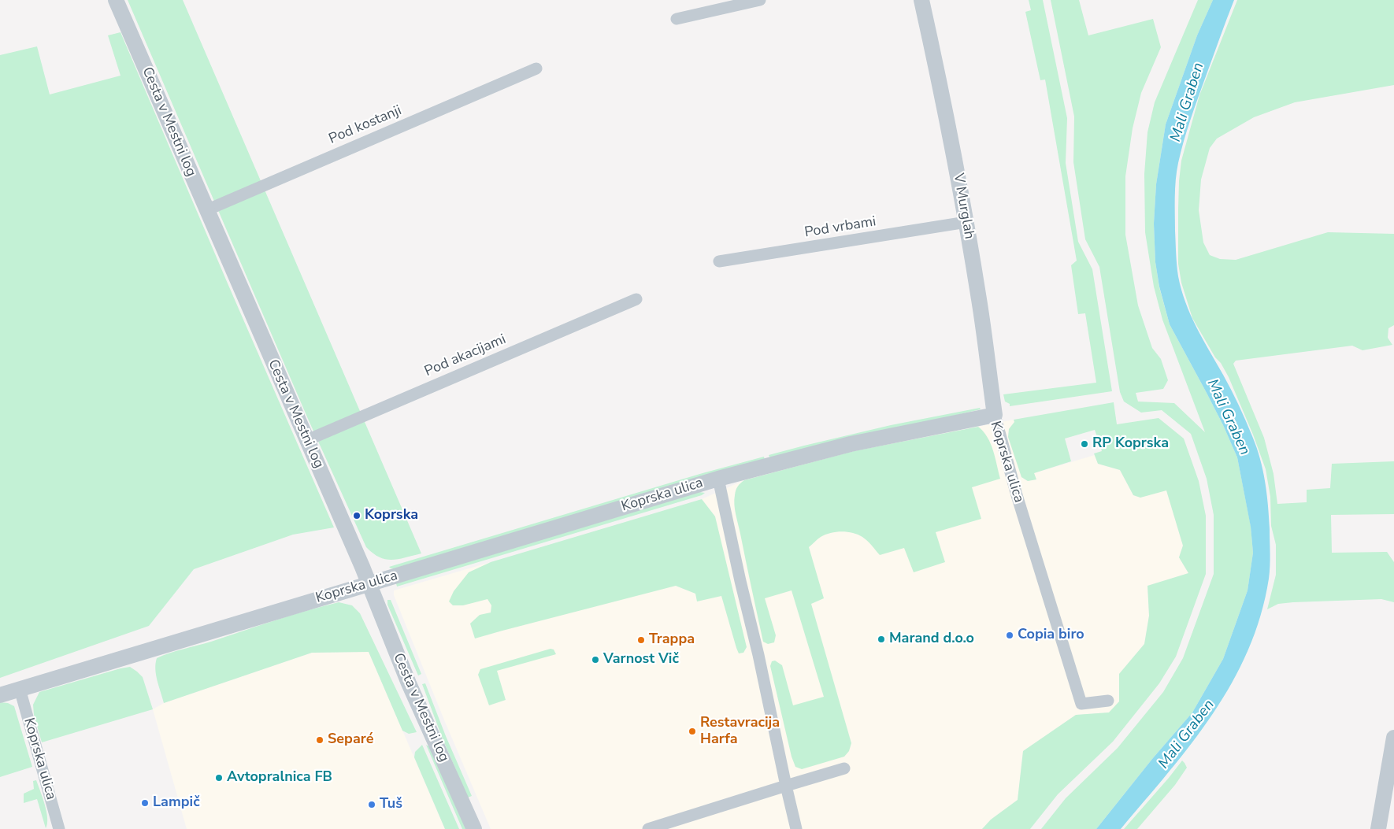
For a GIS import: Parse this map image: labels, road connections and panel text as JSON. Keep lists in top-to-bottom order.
{
  "streets": {
    "street": [
      "Cesta v Mestni log",
      "Pod kostanji",
      "V Murglah",
      "Pod vrbami",
      "Pod akacijami",
      "Koprska ulica"
    ]
  },
  "crossings": [
    ["Cesta v Mestni log", "Pod kostanji"],
    ["Cesta v Mestni log", "Pod akacijami"],
    ["Cesta v Mestni log", "Koprska ulica"],
    ["V Murglah", "Pod vrbami"],
    ["V Murglah", "Koprska ulica"]
  ],
  "water": ["Mali Graben"],
  "places": [
    "RP Koprska",
    "Koprska",
    "Copia biro",
    "Marand d.o.o",
    "Trappa",
    "Varnost Vič",
    "Restavracija Harfa",
    "Separé",
    "Avtopralnica FB",
    "Lampič",
    "Tuš"
  ]
}
